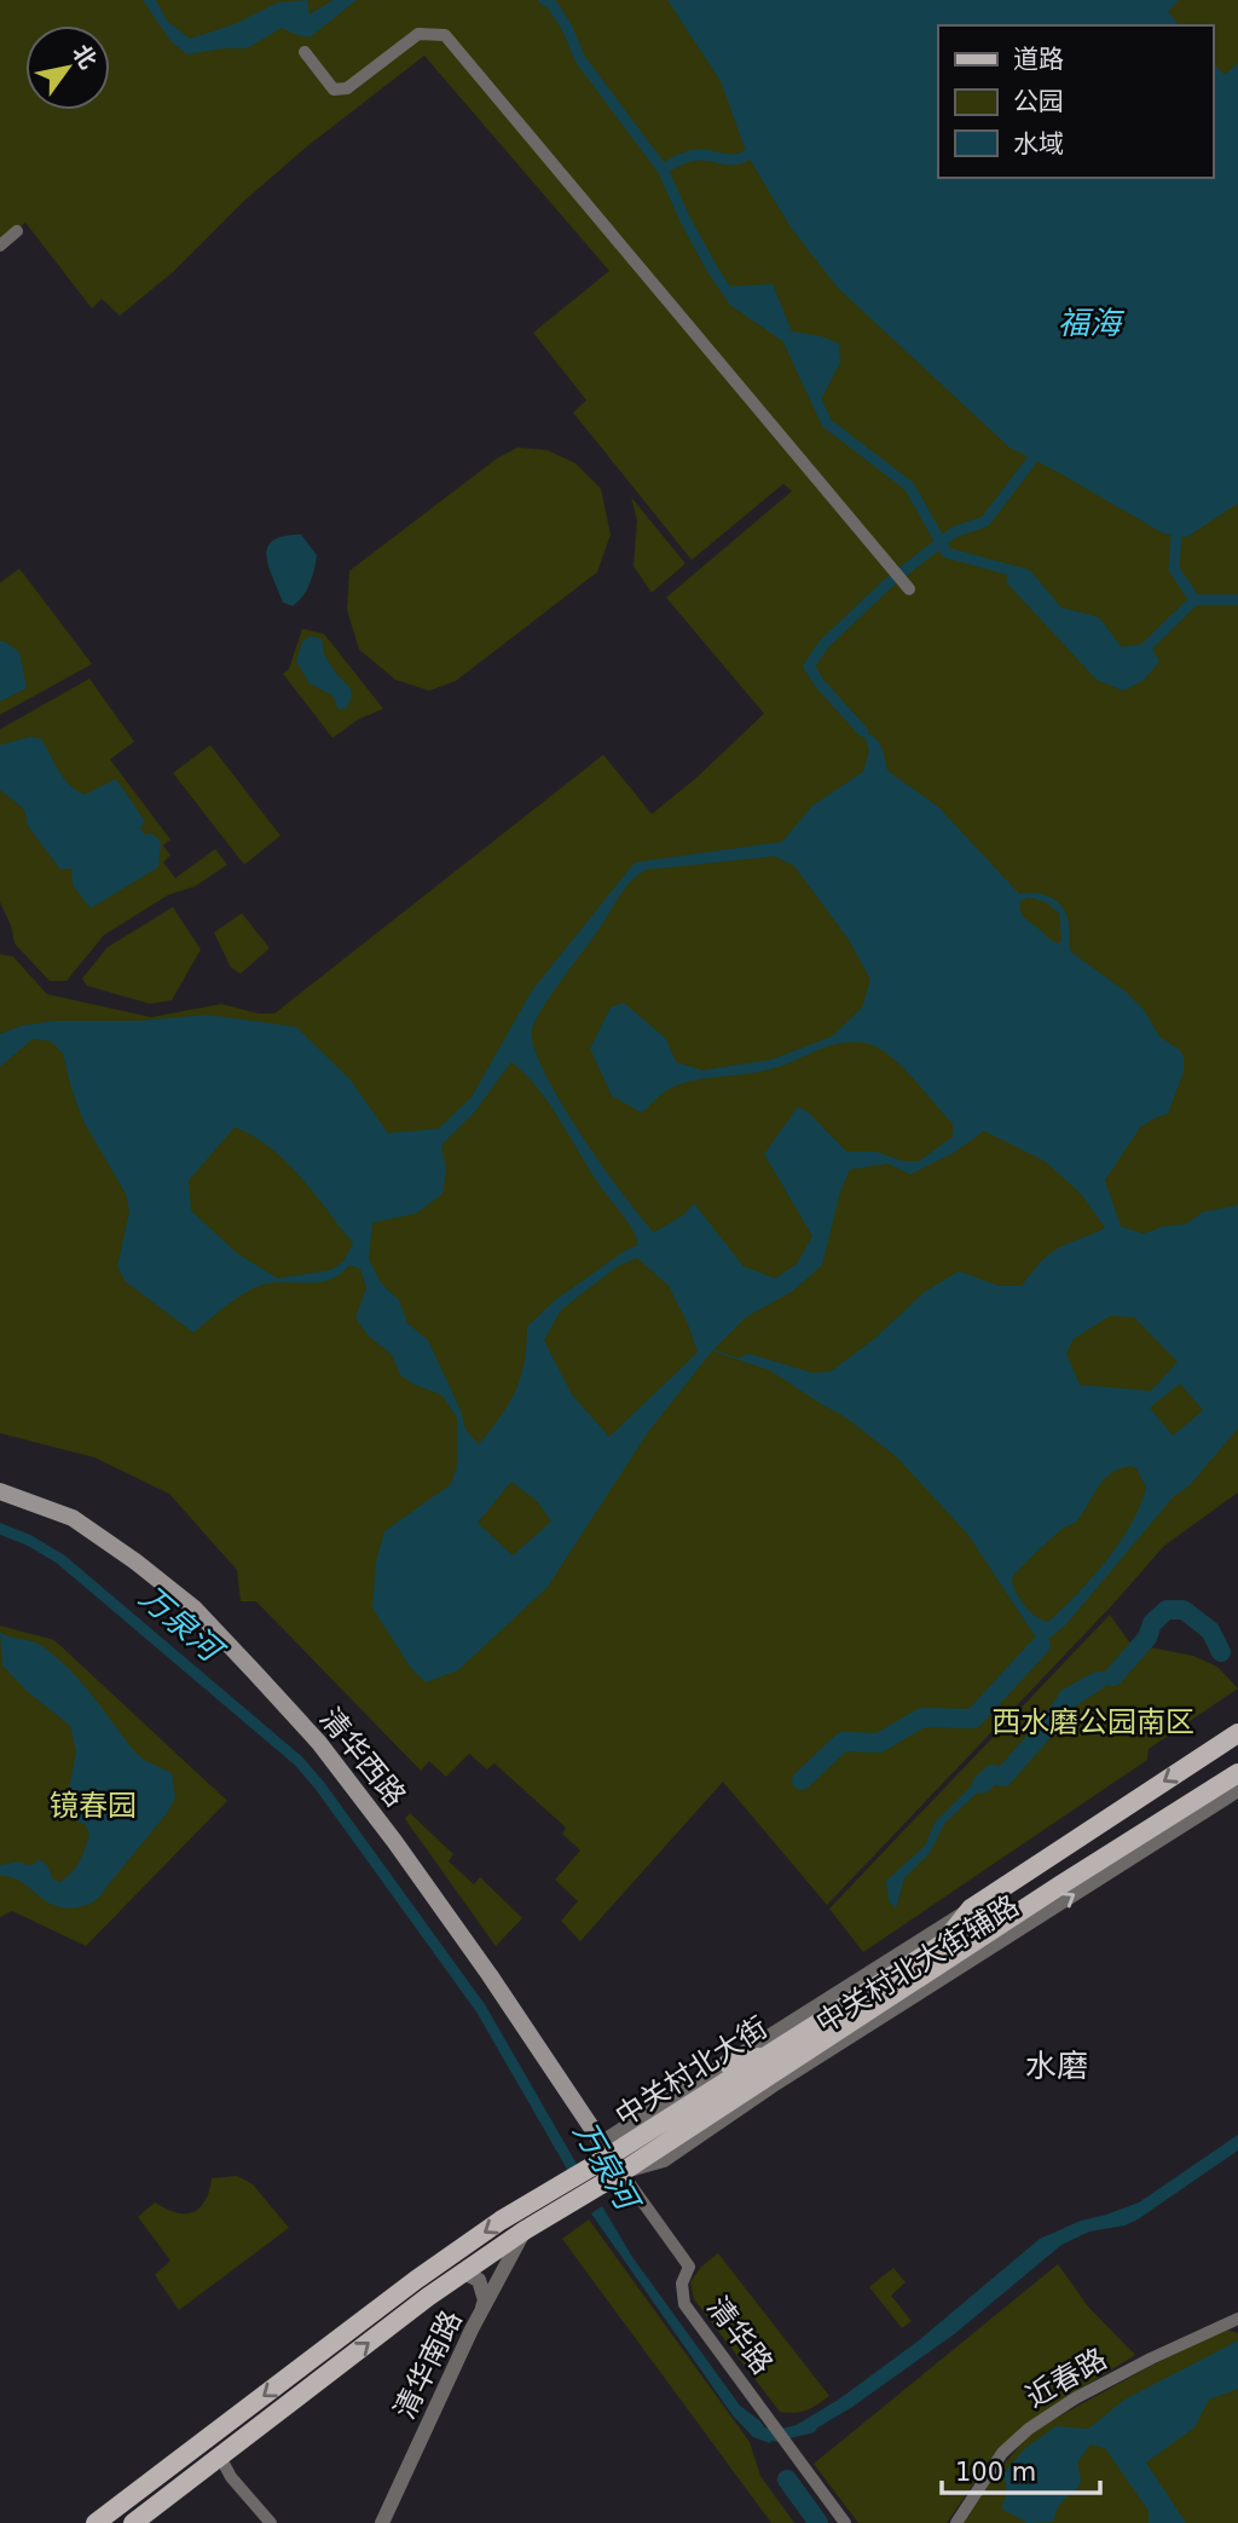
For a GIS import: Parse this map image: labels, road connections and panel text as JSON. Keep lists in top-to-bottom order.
{
  "streets": {
    "main road": ["清华西路", "中关村北大街"],
    "street": [
      "中关村北大街辅路",
      "清华路",
      "清华南路",
      "近春路"
    ]
  },
  "crossings": [
    ["清华西路", "中关村北大街辅路"],
    ["清华西路", "中关村北大街"],
    ["清华西路", "清华路"],
    ["中关村北大街辅路", "中关村北大街"],
    ["中关村北大街辅路", "清华路"],
    ["中关村北大街", "清华路"],
    ["中关村北大街", "清华南路"]
  ],
  "districts": ["水磨"],
  "water": ["福海", "万泉河"],
  "parks": ["西水磨公园南区", "镜春园"],
  "legend": ["道路", "公园", "水域"],
  "scale_bar": "100 m",
  "north": "top right"
}
